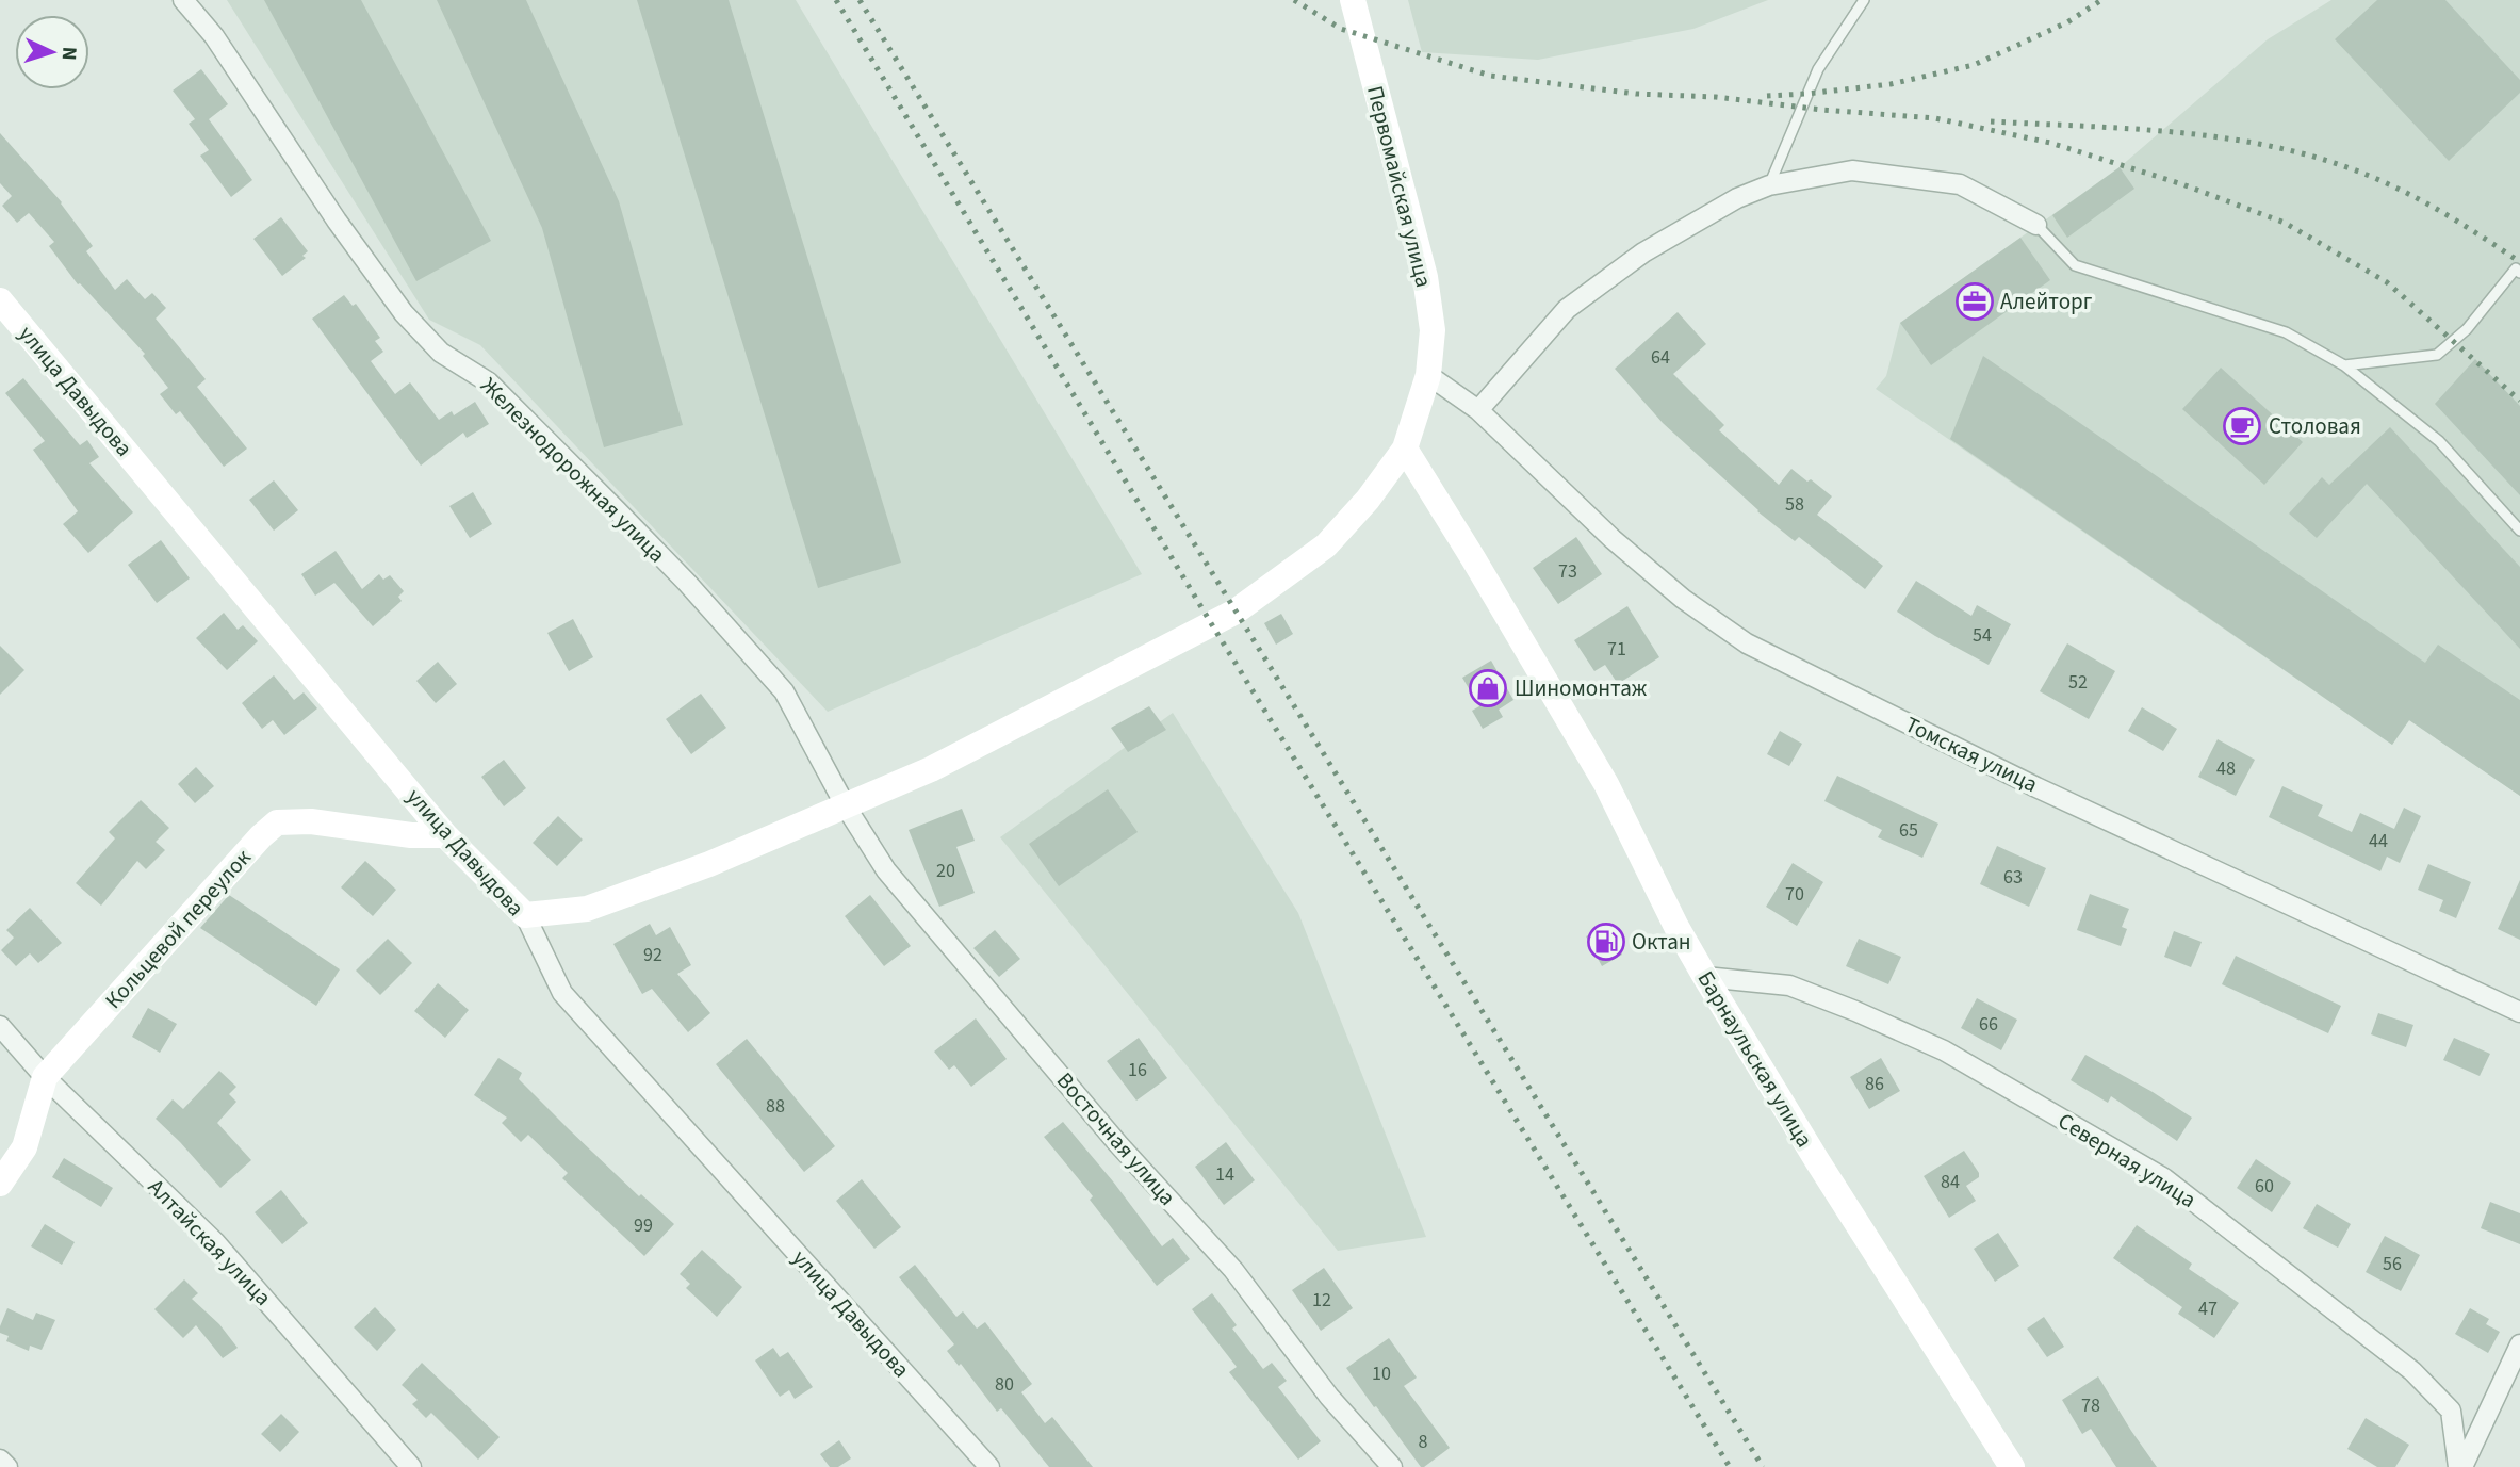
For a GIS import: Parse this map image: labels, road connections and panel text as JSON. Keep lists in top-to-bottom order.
{
  "streets": {
    "main road": [
      "Первомайская улица",
      "улица Давыдова",
      "Кольцевой переулок",
      "Барнаульская улица"
    ],
    "street": [
      "Железнодорожная улица",
      "Томская улица",
      "Восточная улица",
      "Северная улица",
      "Алтайская улица"
    ]
  },
  "crossings": [
    ["Первомайская улица", "улица Давыдова"],
    ["Первомайская улица", "Железнодорожная улица"],
    ["Первомайская улица", "Барнаульская улица"],
    ["Первомайская улица", "Восточная улица"],
    ["улица Давыдова", "Кольцевой переулок"],
    ["Железнодорожная улица", "Восточная улица"],
    ["Кольцевой переулок", "Алтайская улица"],
    ["Барнаульская улица", "Северная улица"]
  ],
  "places": {
    "office": ["Алейторг"],
    "cafe": ["Столовая"],
    "shop": ["Шиномонтаж"],
    "fuel station": ["Октан"]
  },
  "house_numbers": [
    "64",
    "58",
    "73",
    "54",
    "71",
    "52",
    "48",
    "65",
    "44",
    "20",
    "63",
    "70",
    "92",
    "66",
    "16",
    "86",
    "88",
    "14",
    "84",
    "60",
    "99",
    "56",
    "12",
    "47",
    "10",
    "80",
    "78",
    "8"
  ],
  "north": "right"
}
